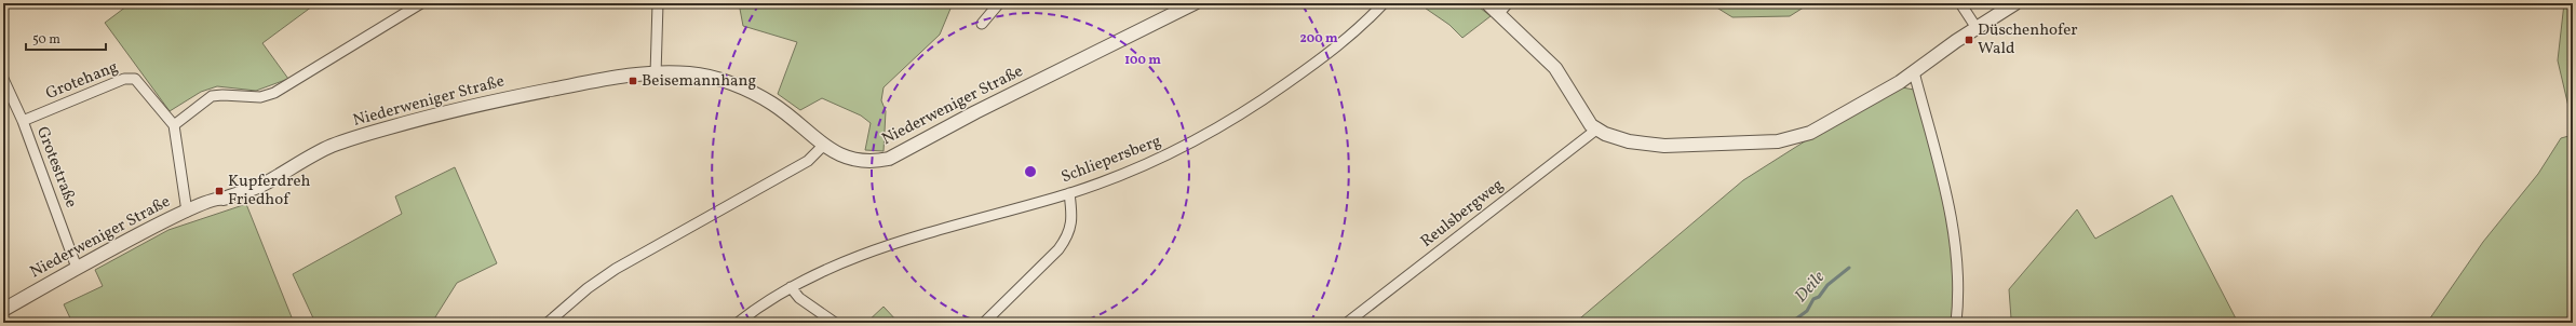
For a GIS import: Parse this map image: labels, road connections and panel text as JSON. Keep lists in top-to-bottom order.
{
  "streets": {
    "street": [
      "Grotehang",
      "Niederweniger Straße",
      "Schliepersberg",
      "Grotestraße",
      "Reulsbergweg"
    ]
  },
  "crossings": [
    ["Grotehang", "Grotestraße"],
    ["Niederweniger Straße", "Grotestraße"]
  ],
  "water": ["Deile"],
  "places": {
    "transit": ["Düschenhofer Wald", "Beisemannhang", "Kupferdreh Friedhof"]
  },
  "scale_bar": "50 m",
  "rings": ["200 m", "100 m"]
}
